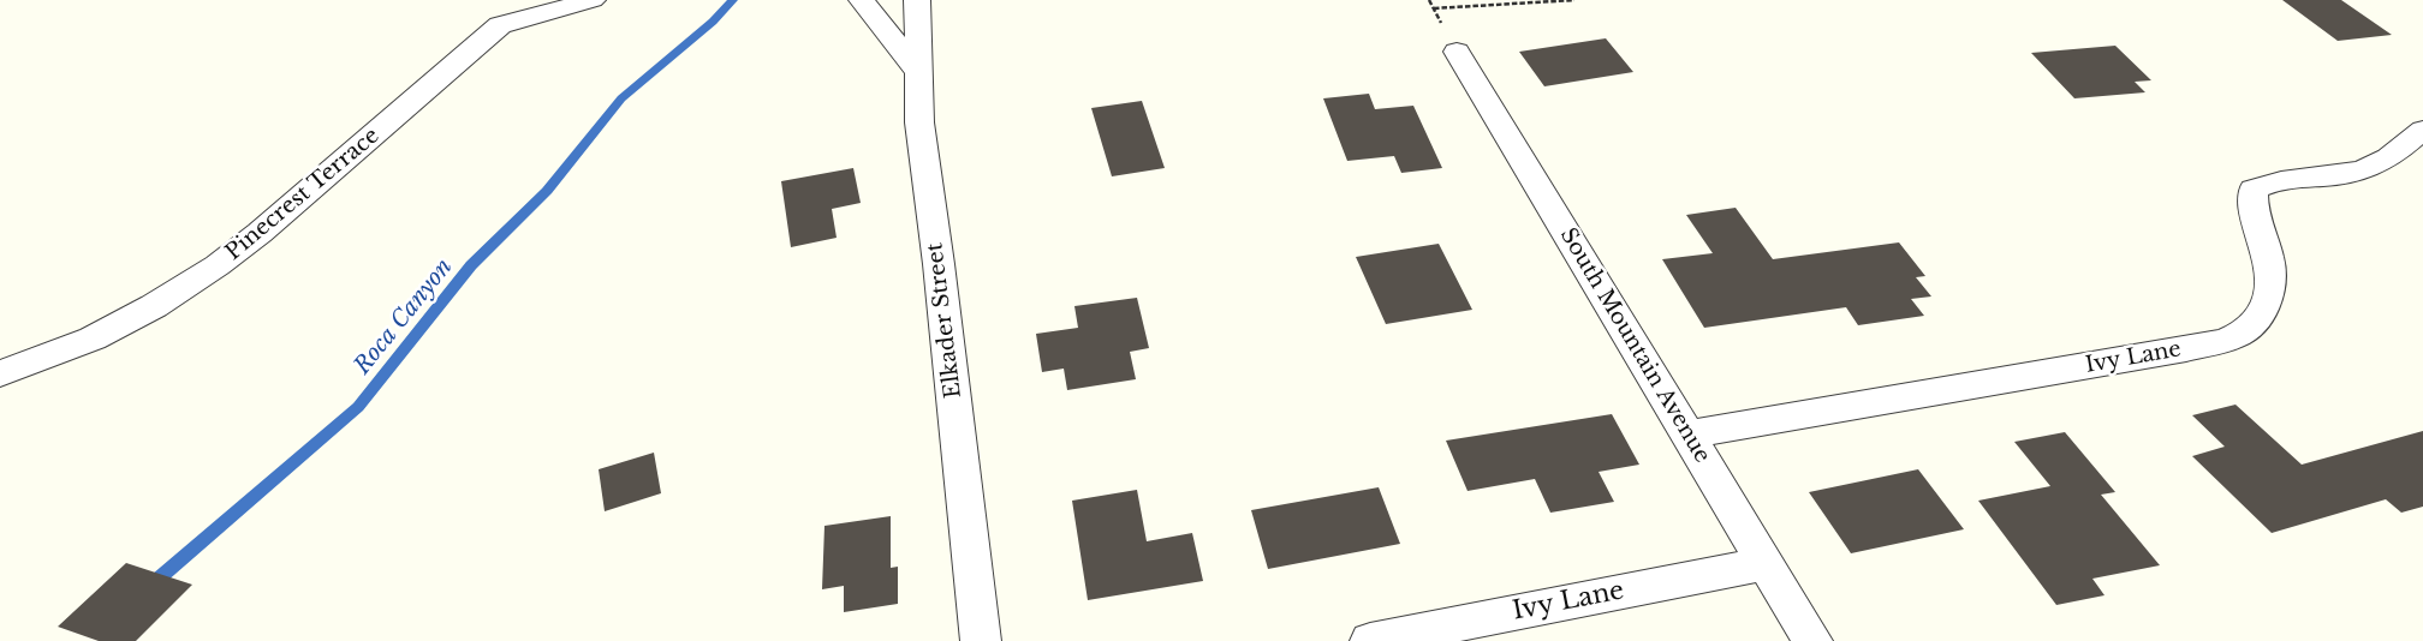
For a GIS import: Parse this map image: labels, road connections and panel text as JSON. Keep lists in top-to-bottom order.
{
  "streets": {
    "street": [
      "Pinecrest Terrace",
      "Elkader Street",
      "South Mountain Avenue",
      "Ivy Lane"
    ]
  },
  "crossings": [
    ["South Mountain Avenue", "Ivy Lane"]
  ],
  "water": ["Roca Canyon"]
}
